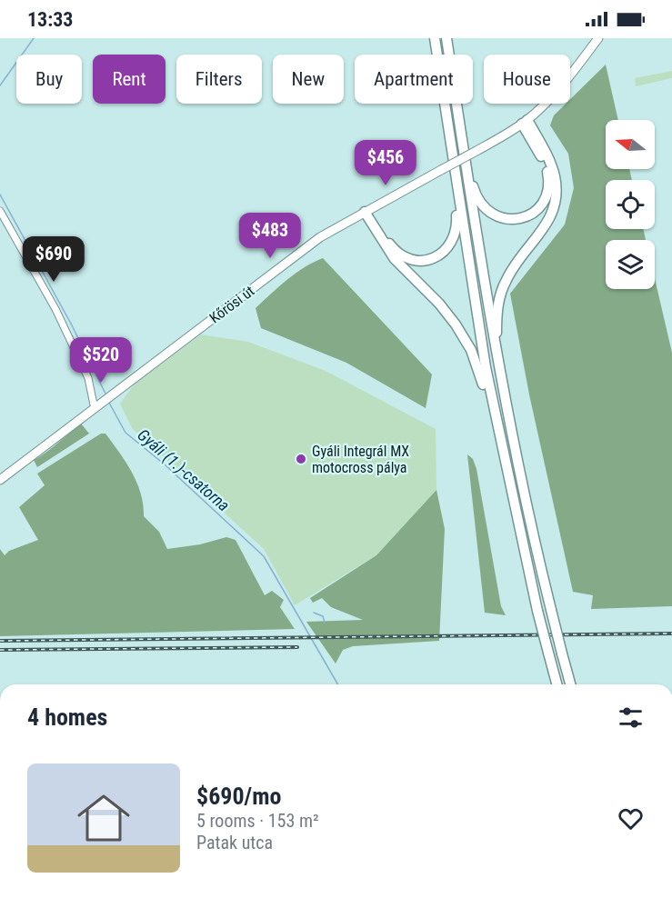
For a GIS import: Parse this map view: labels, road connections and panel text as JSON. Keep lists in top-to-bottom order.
{
  "streets": {
    "main road": ["Kőrösi út"]
  },
  "water": ["Gyáli (1.)-csatorna"],
  "places": ["Gyáli Integrál MX motocross pálya"],
  "north": "left",
  "page": {
    "status": "13:33",
    "chip": [
      "Buy",
      "Rent",
      "Filters",
      "New",
      "Apartment",
      "House"
    ],
    "price": [
      "$456",
      "$483",
      "$690",
      "$520"
    ],
    "heading": "4 homes",
    "list": [
      {
        "name": "$690/mo",
        "note": "5 rooms · 153 m² · Patak utca"
      }
    ]
  }
}
